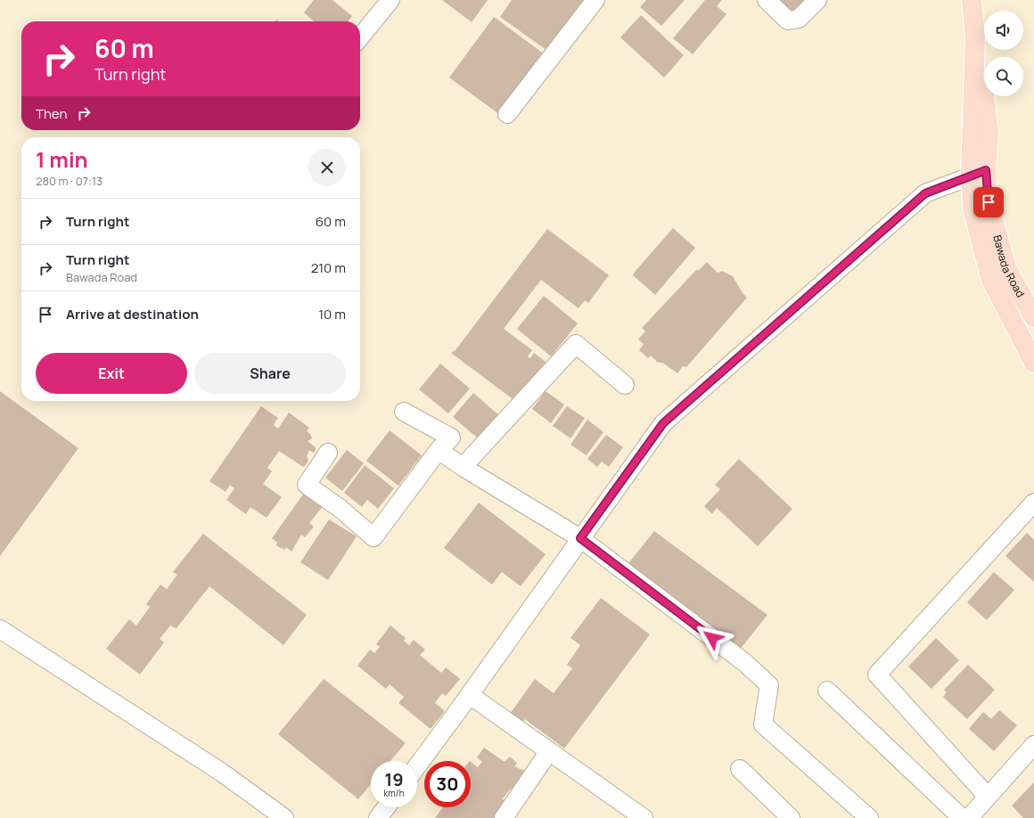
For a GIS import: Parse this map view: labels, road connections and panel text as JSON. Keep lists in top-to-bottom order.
{
  "streets": {
    "main road": ["Bawada Road"]
  },
  "page": {
    "turn": ["60 m", "Turn right"],
    "then": "Then",
    "heading": ["1 min", "280 m · 07:13"],
    "list": [
      {
        "name": "Turn right",
        "value": "60 m"
      },
      {
        "name": "Turn right",
        "note": "Bawada Road",
        "value": "210 m"
      },
      {
        "name": "Arrive at destination",
        "value": "10 m"
      }
    ],
    "buttons": ["Exit", "Share"],
    "speed": "19 km/h",
    "limit": "30"
  }
}
